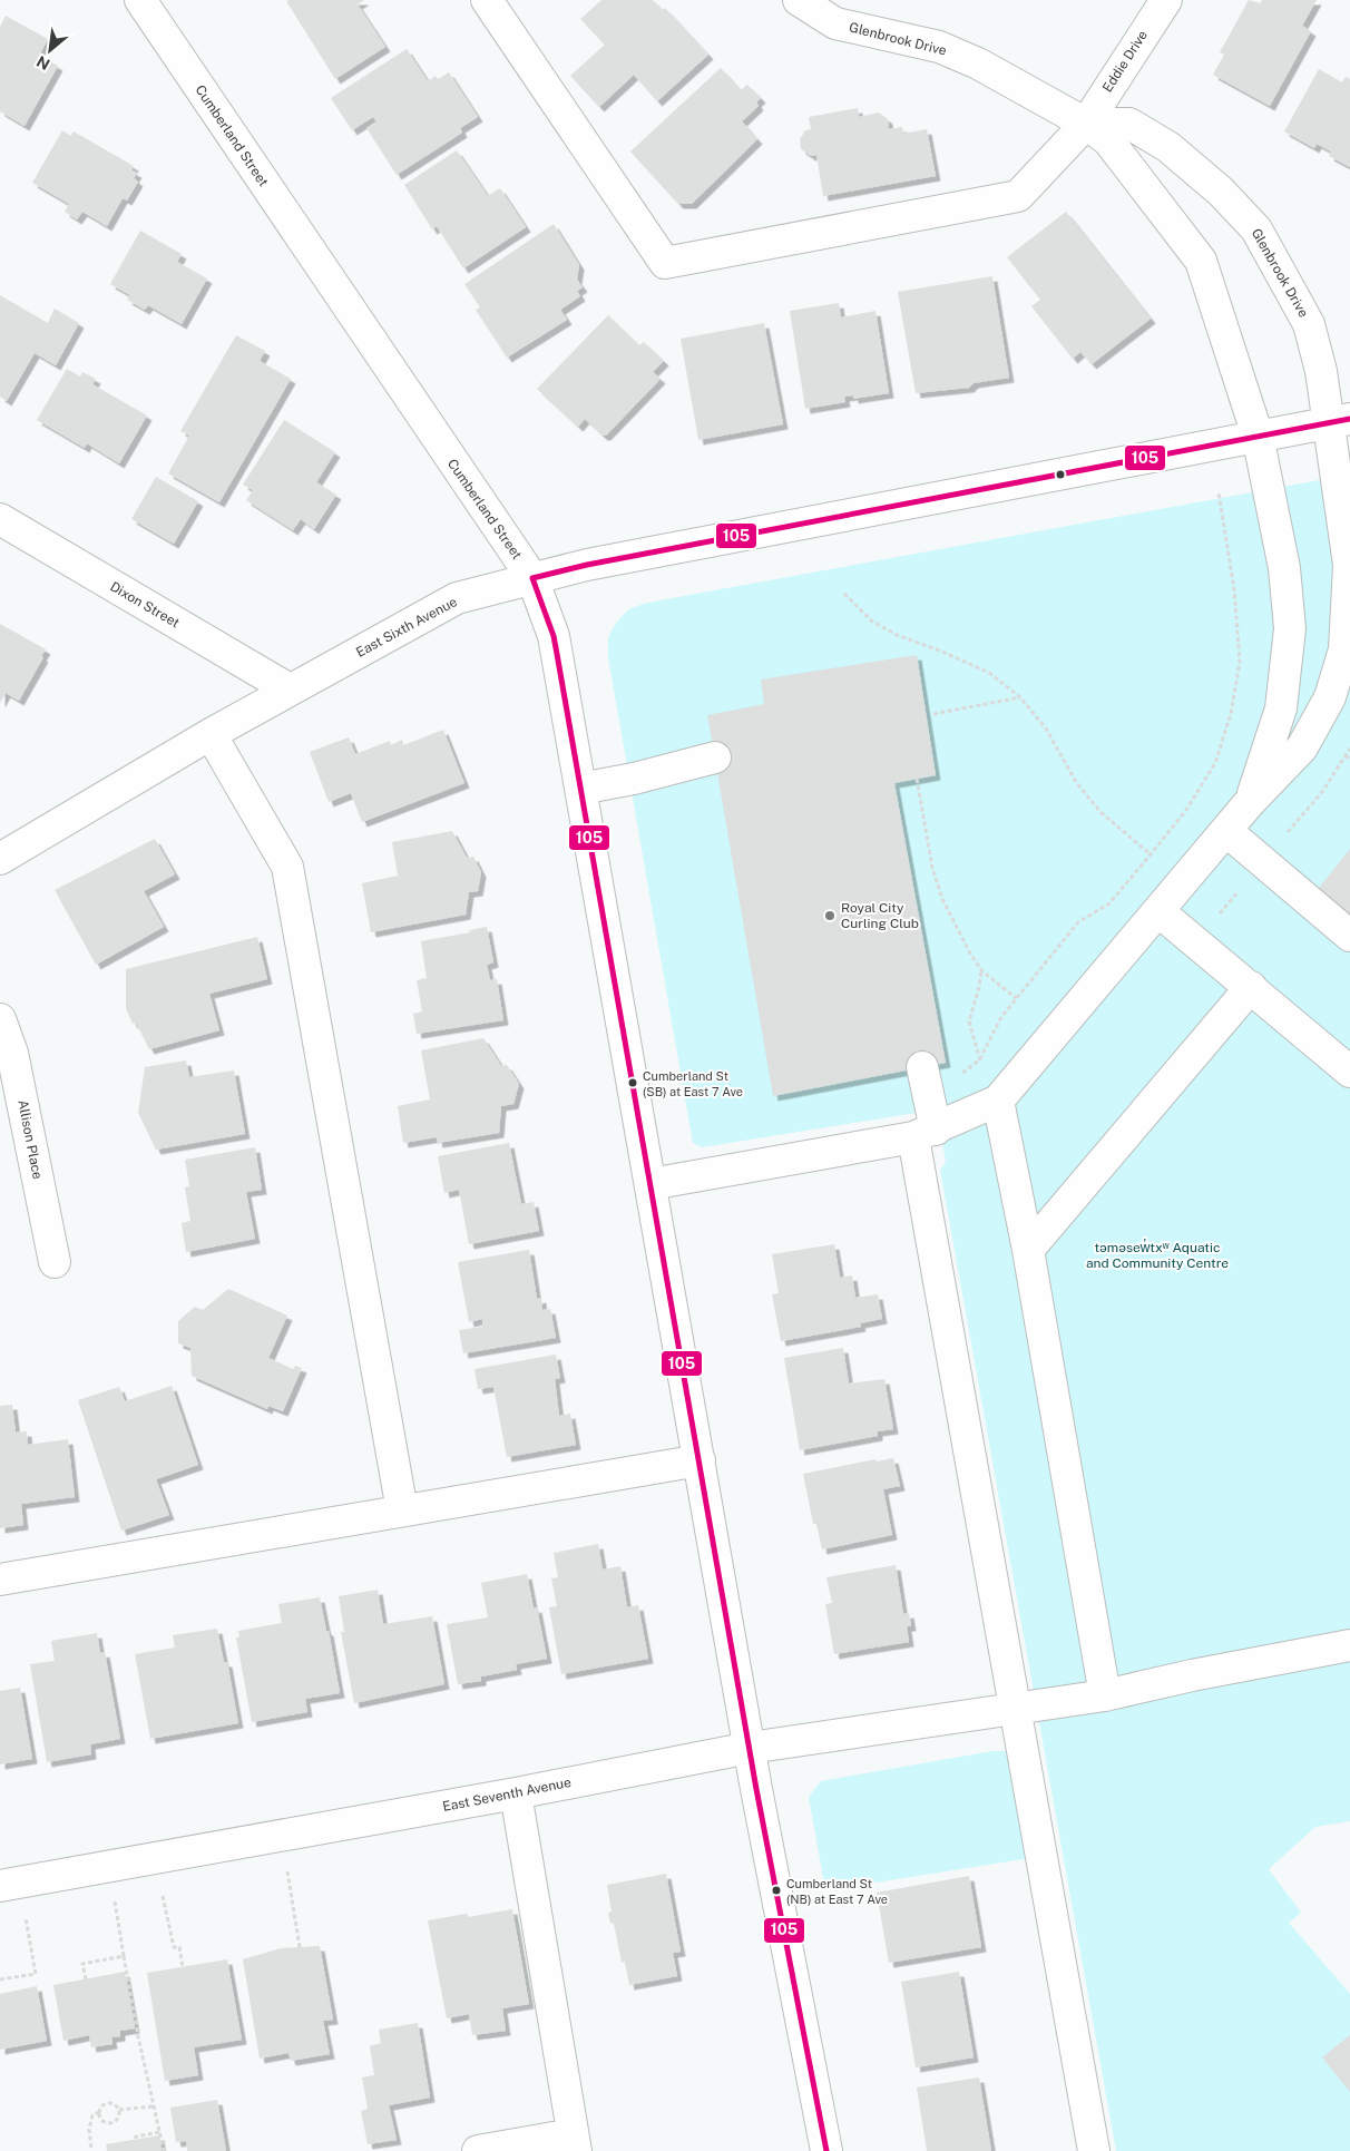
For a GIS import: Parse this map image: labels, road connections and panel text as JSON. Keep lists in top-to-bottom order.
{
  "streets": {
    "street": [
      "Glenbrook Drive",
      "Eddie Drive",
      "Cumberland Street",
      "Dixon Street",
      "East Sixth Avenue",
      "Allison Place",
      "East Seventh Avenue"
    ]
  },
  "crossings": [
    ["Glenbrook Drive", "Eddie Drive"],
    ["Glenbrook Drive", "East Sixth Avenue"],
    ["Cumberland Street", "East Sixth Avenue"],
    ["Cumberland Street", "East Seventh Avenue"],
    ["Dixon Street", "East Sixth Avenue"]
  ],
  "parks": ["təməsew̓txʷ Aquatic and Community Centre"],
  "places": ["Royal City Curling Club", "Cumberland St (SB) at East 7 Ave", "Cumberland St (NB) at East 7 Ave"],
  "lines": ["transit line 105"],
  "north": "bottom left"
}
